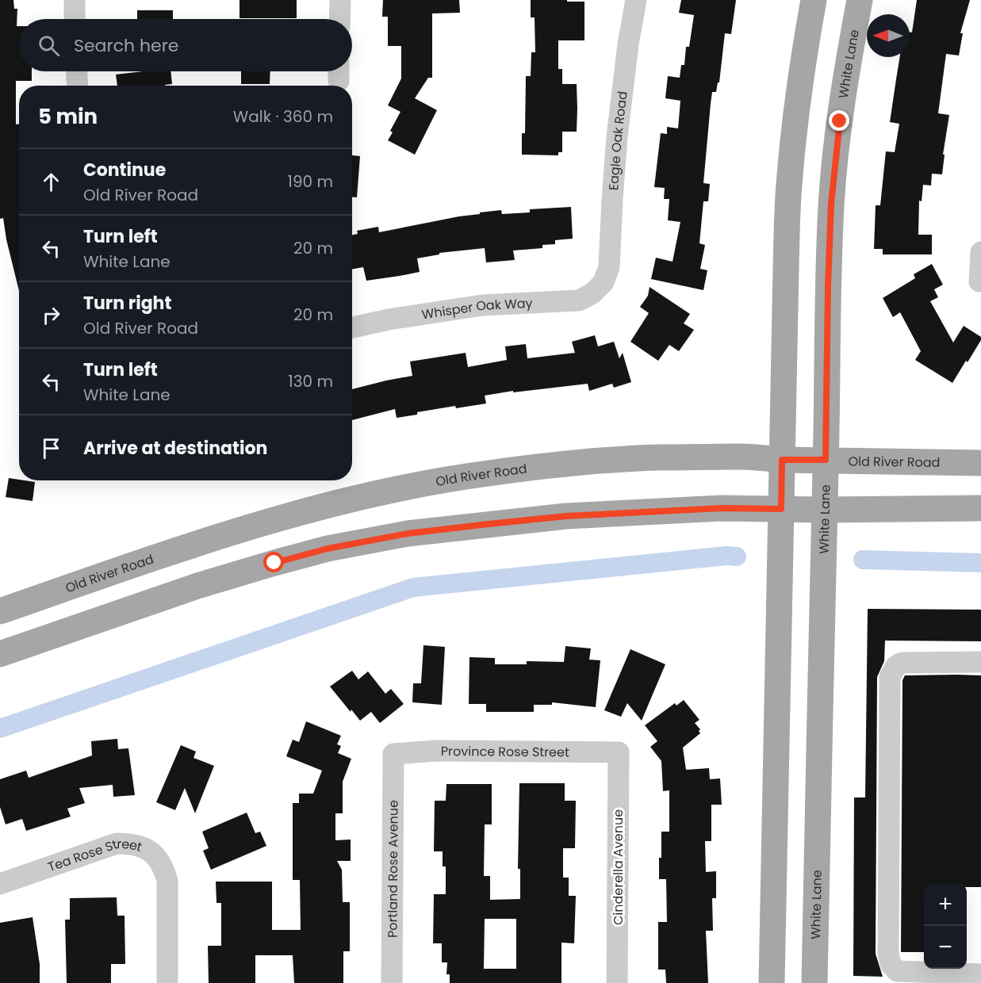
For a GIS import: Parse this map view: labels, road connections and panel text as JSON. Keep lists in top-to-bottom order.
{
  "streets": {
    "main road": ["White Lane", "Old River Road"],
    "street": [
      "Eagle Oak Road",
      "Whisper Oak Way",
      "Province Rose Street",
      "Tea Rose Street",
      "Cinderella Avenue",
      "Portland Rose Avenue"
    ]
  },
  "crossings": [
    ["White Lane", "Old River Road"],
    ["Eagle Oak Road", "Whisper Oak Way"],
    ["Province Rose Street", "Cinderella Avenue"],
    ["Province Rose Street", "Portland Rose Avenue"]
  ],
  "north": "left",
  "page": {
    "search": "Search here",
    "heading": ["5 min", "Walk · 360 m"],
    "list": [
      ["Continue", "Old River Road", "190 m"],
      ["Turn left", "White Lane", "20 m"],
      ["Turn right", "Old River Road", "20 m"],
      ["Turn left", "White Lane", "130 m"],
      "Arrive at destination"
    ],
    "map_buttons": ["+", "−"]
  }
}
